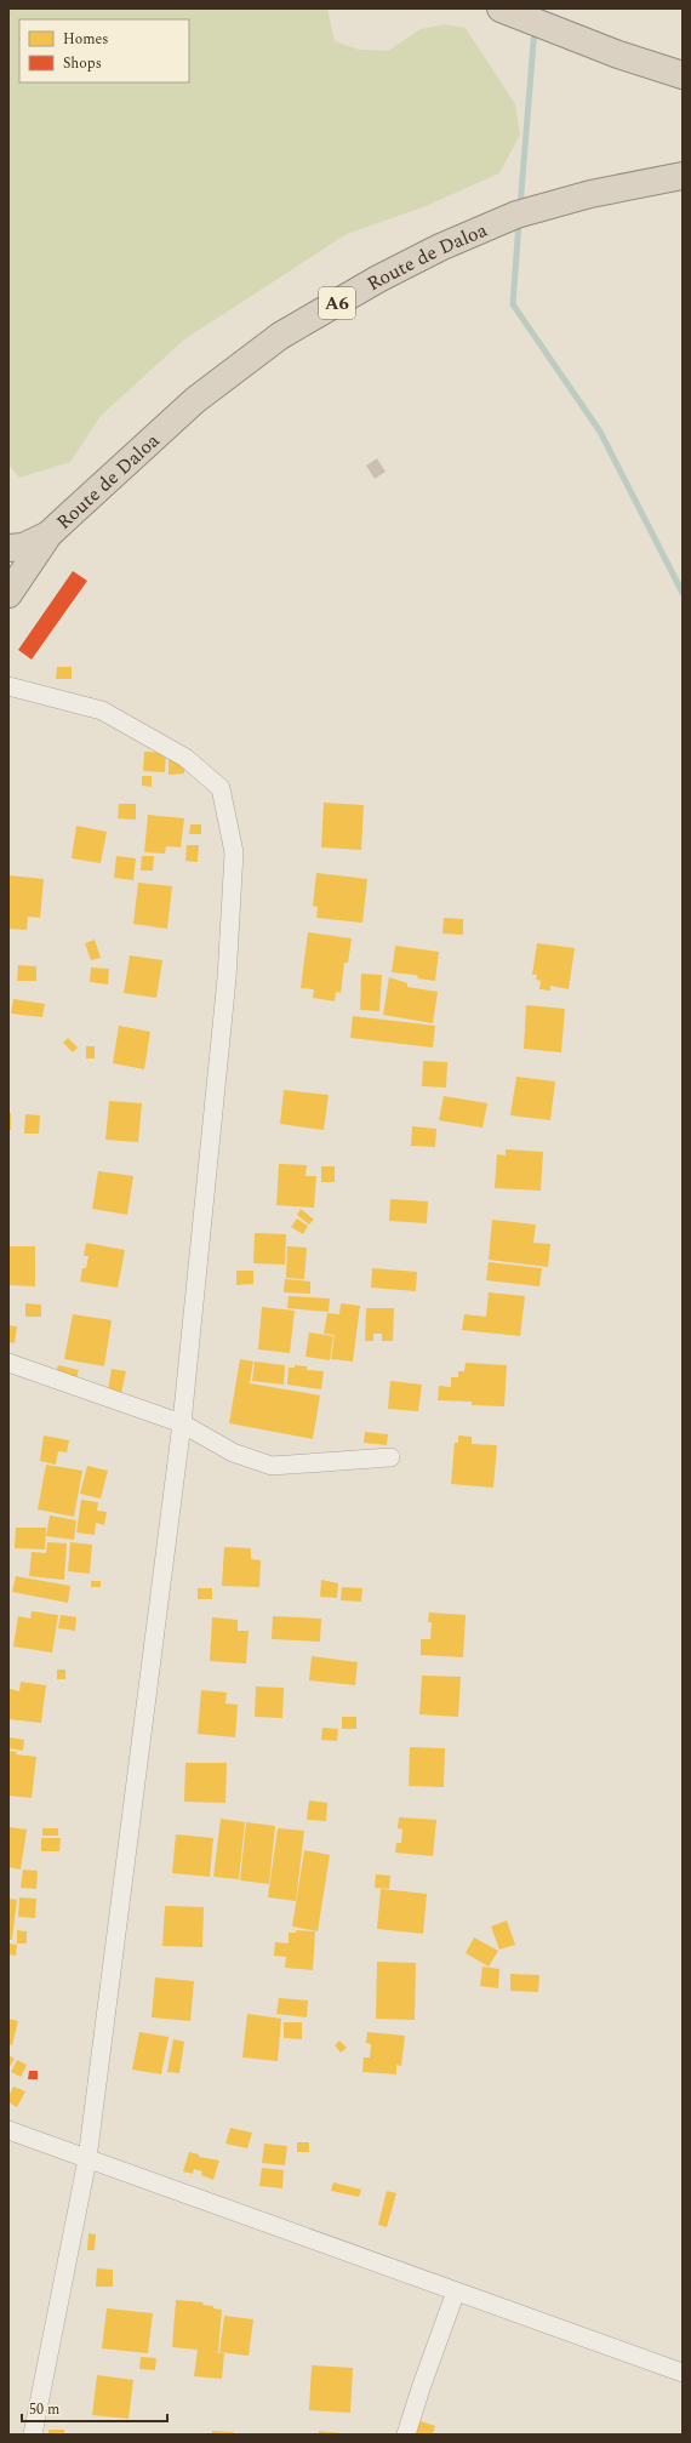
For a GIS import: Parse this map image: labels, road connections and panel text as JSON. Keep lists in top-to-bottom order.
{
  "streets": {
    "highway": ["Route de Daloa", "A6"]
  },
  "crossings": [
    ["Route de Daloa", "A6"]
  ],
  "legend": ["Homes", "Shops"],
  "scale_bar": "50 m"
}
